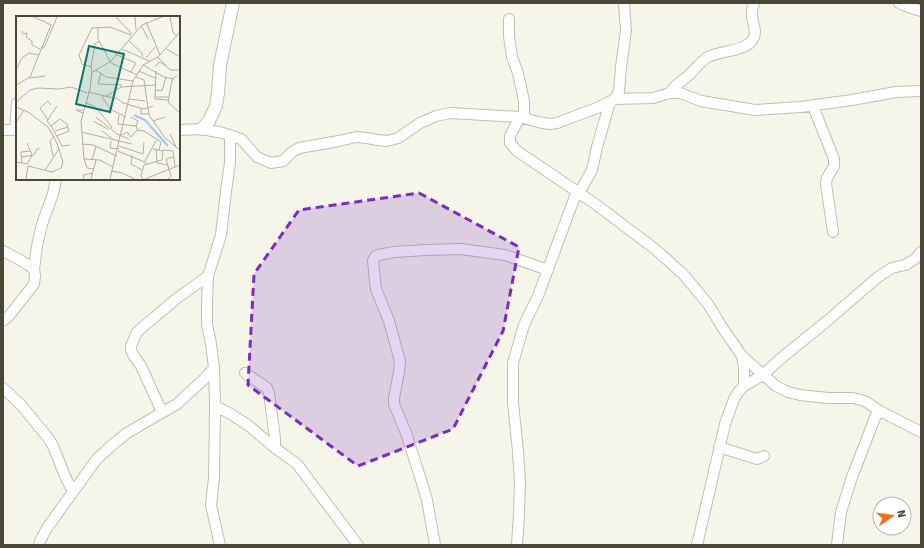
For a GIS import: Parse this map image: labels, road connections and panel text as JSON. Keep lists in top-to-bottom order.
{
  "north": "right"
}
